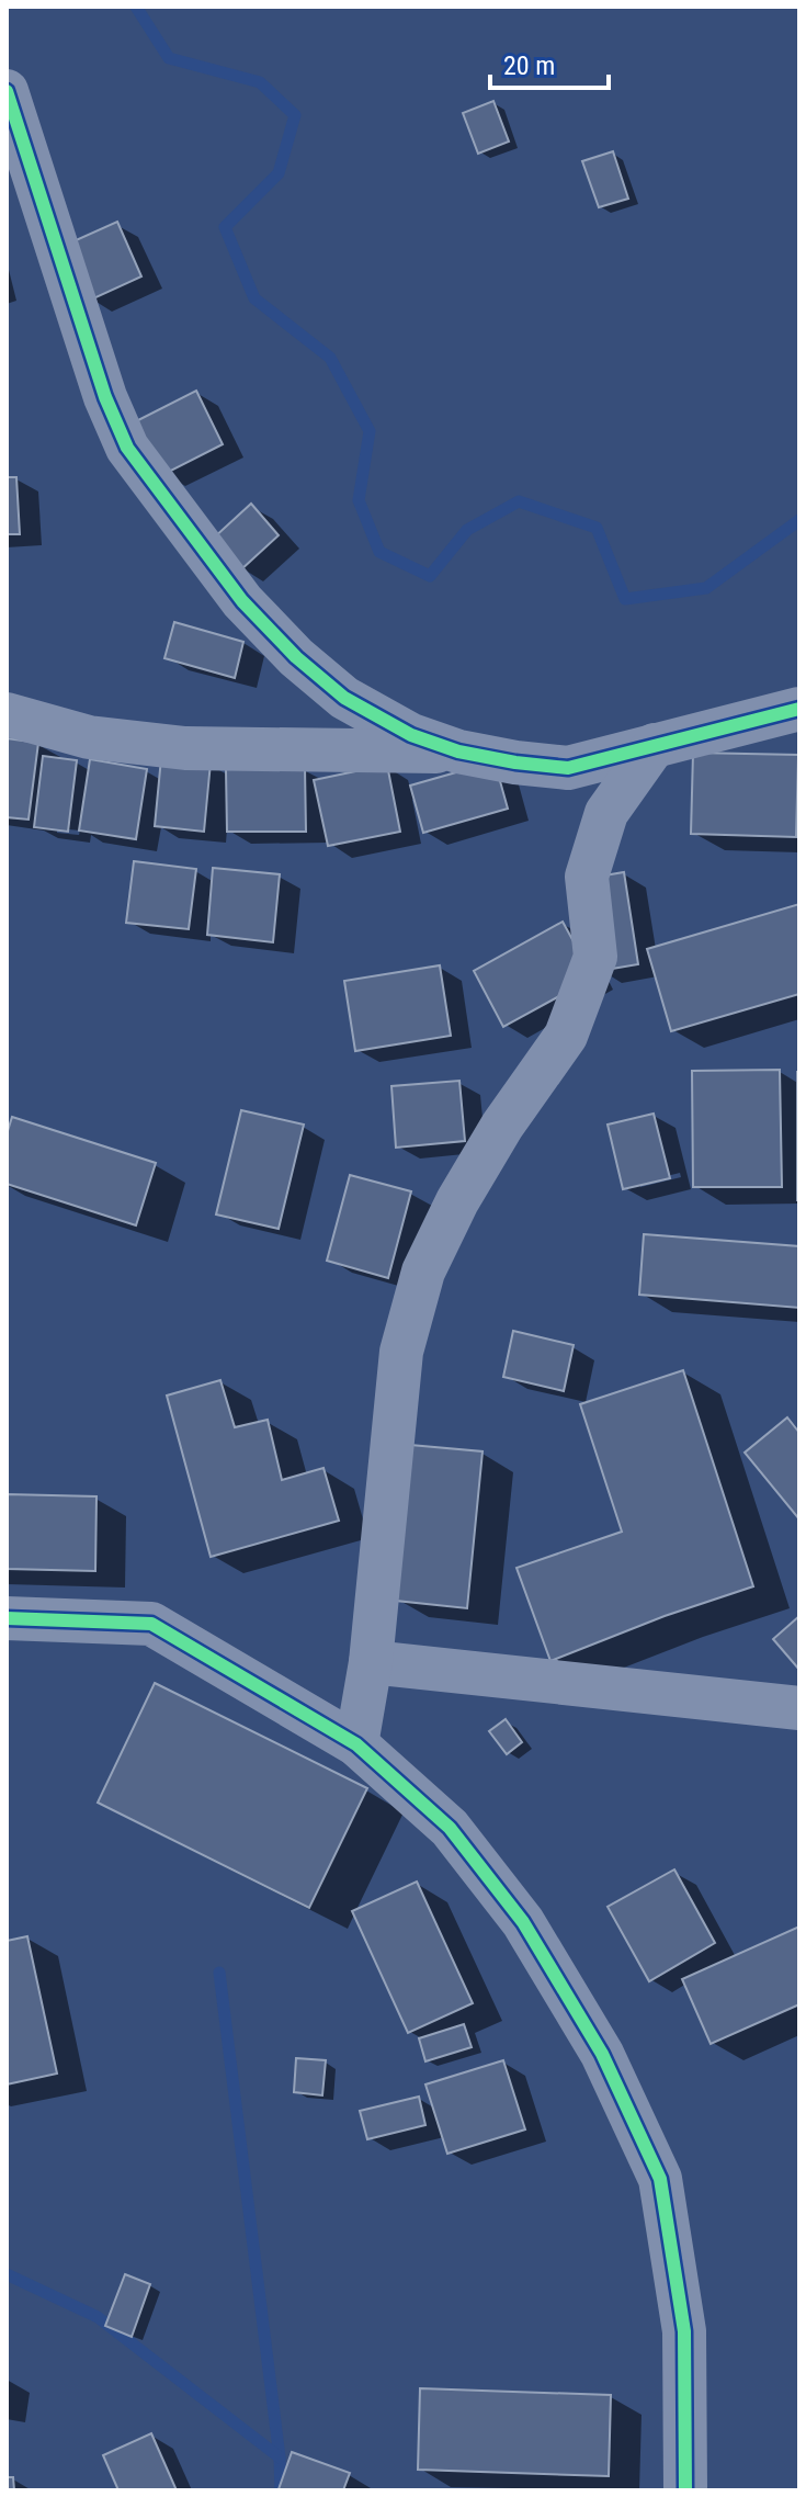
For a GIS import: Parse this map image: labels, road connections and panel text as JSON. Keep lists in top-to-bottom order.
{
  "scale_bar": "20 m"
}
